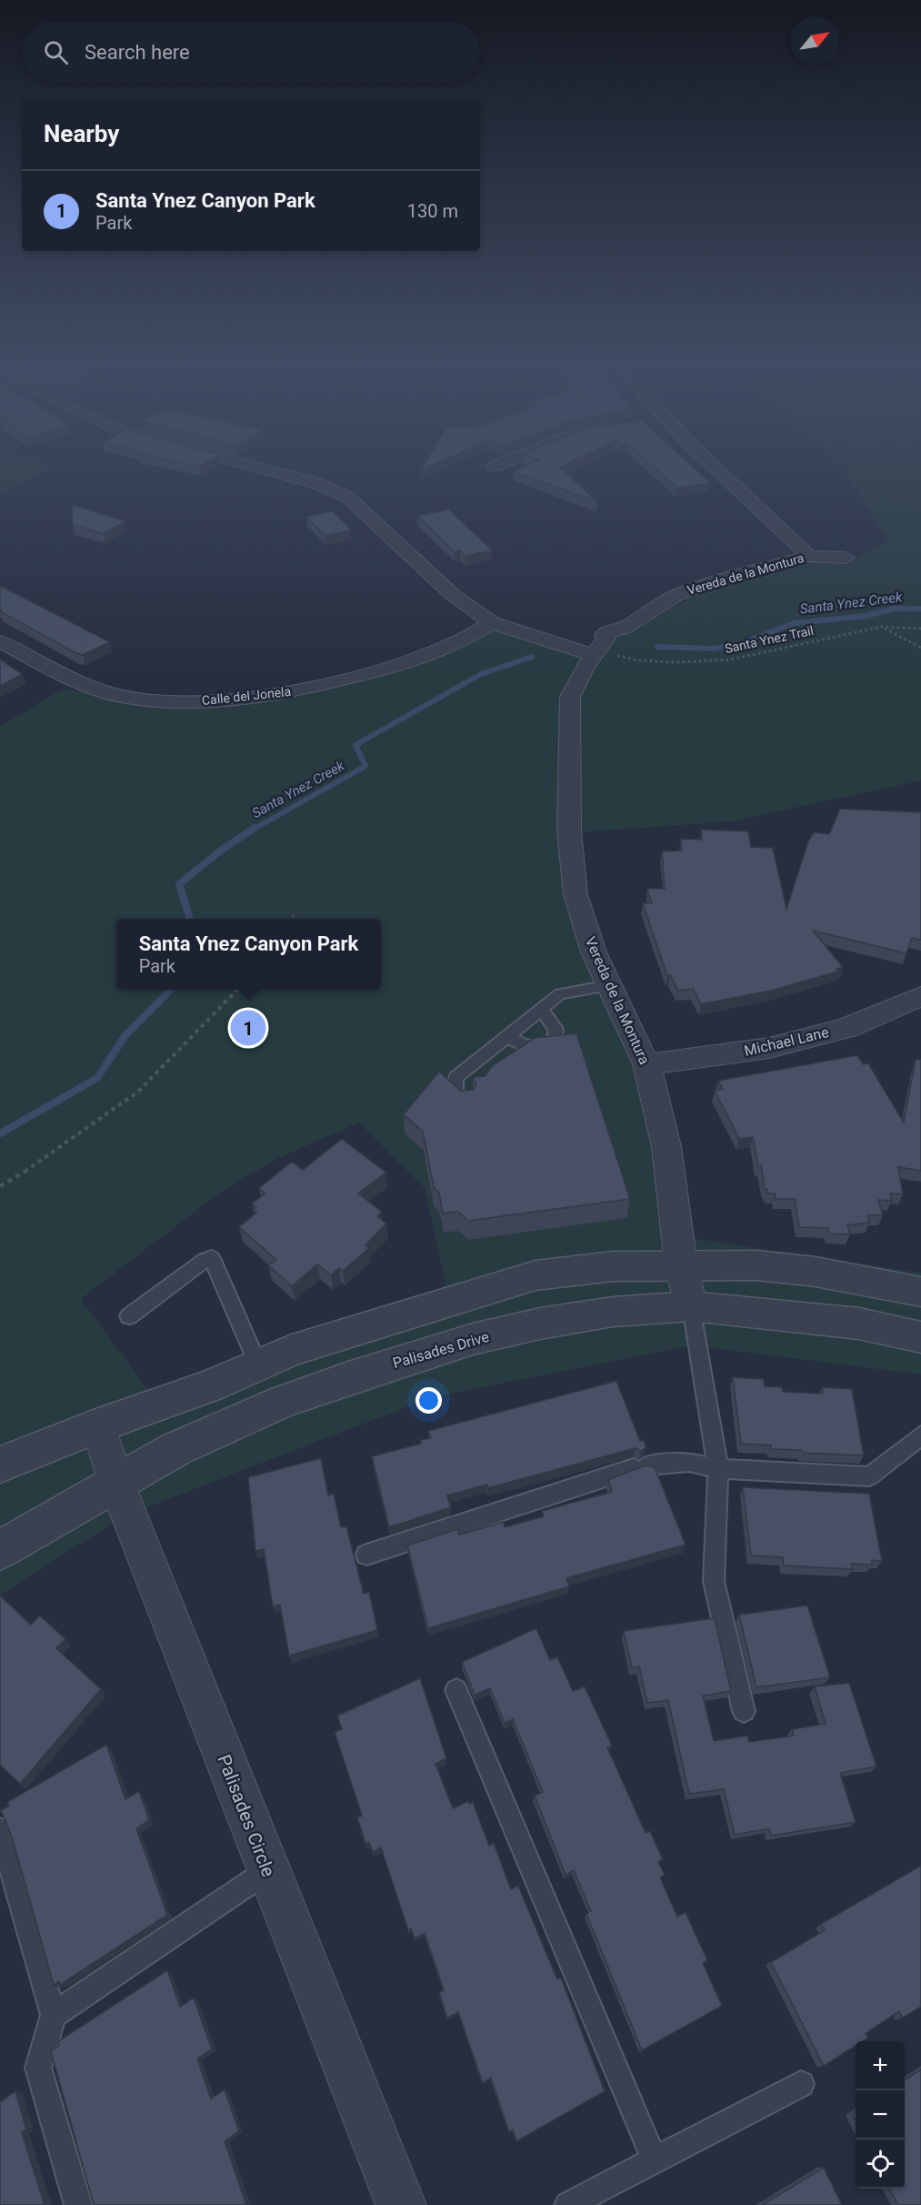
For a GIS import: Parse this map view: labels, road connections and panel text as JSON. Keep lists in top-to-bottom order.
{
  "streets": {
    "street": [
      "Vereda de la Montura",
      "Calle del Jonela",
      "Michael Lane",
      "Palisades Drive",
      "Palisades Circle"
    ],
    "path": ["Santa Ynez Trail"]
  },
  "crossings": [
    ["Vereda de la Montura", "Michael Lane"],
    ["Vereda de la Montura", "Palisades Drive"],
    ["Palisades Drive", "Palisades Circle"]
  ],
  "water": ["Santa Ynez Creek"],
  "north": "top right",
  "page": {
    "search": "Search here",
    "heading": "Nearby",
    "list": [
      {
        "mark": "1",
        "name": "Santa Ynez Canyon Park",
        "note": "Park",
        "value": "130 m"
      }
    ],
    "popup": ["Santa Ynez Canyon Park", "Park"],
    "pins": "1",
    "map_buttons": ["+", "−"]
  }
}
